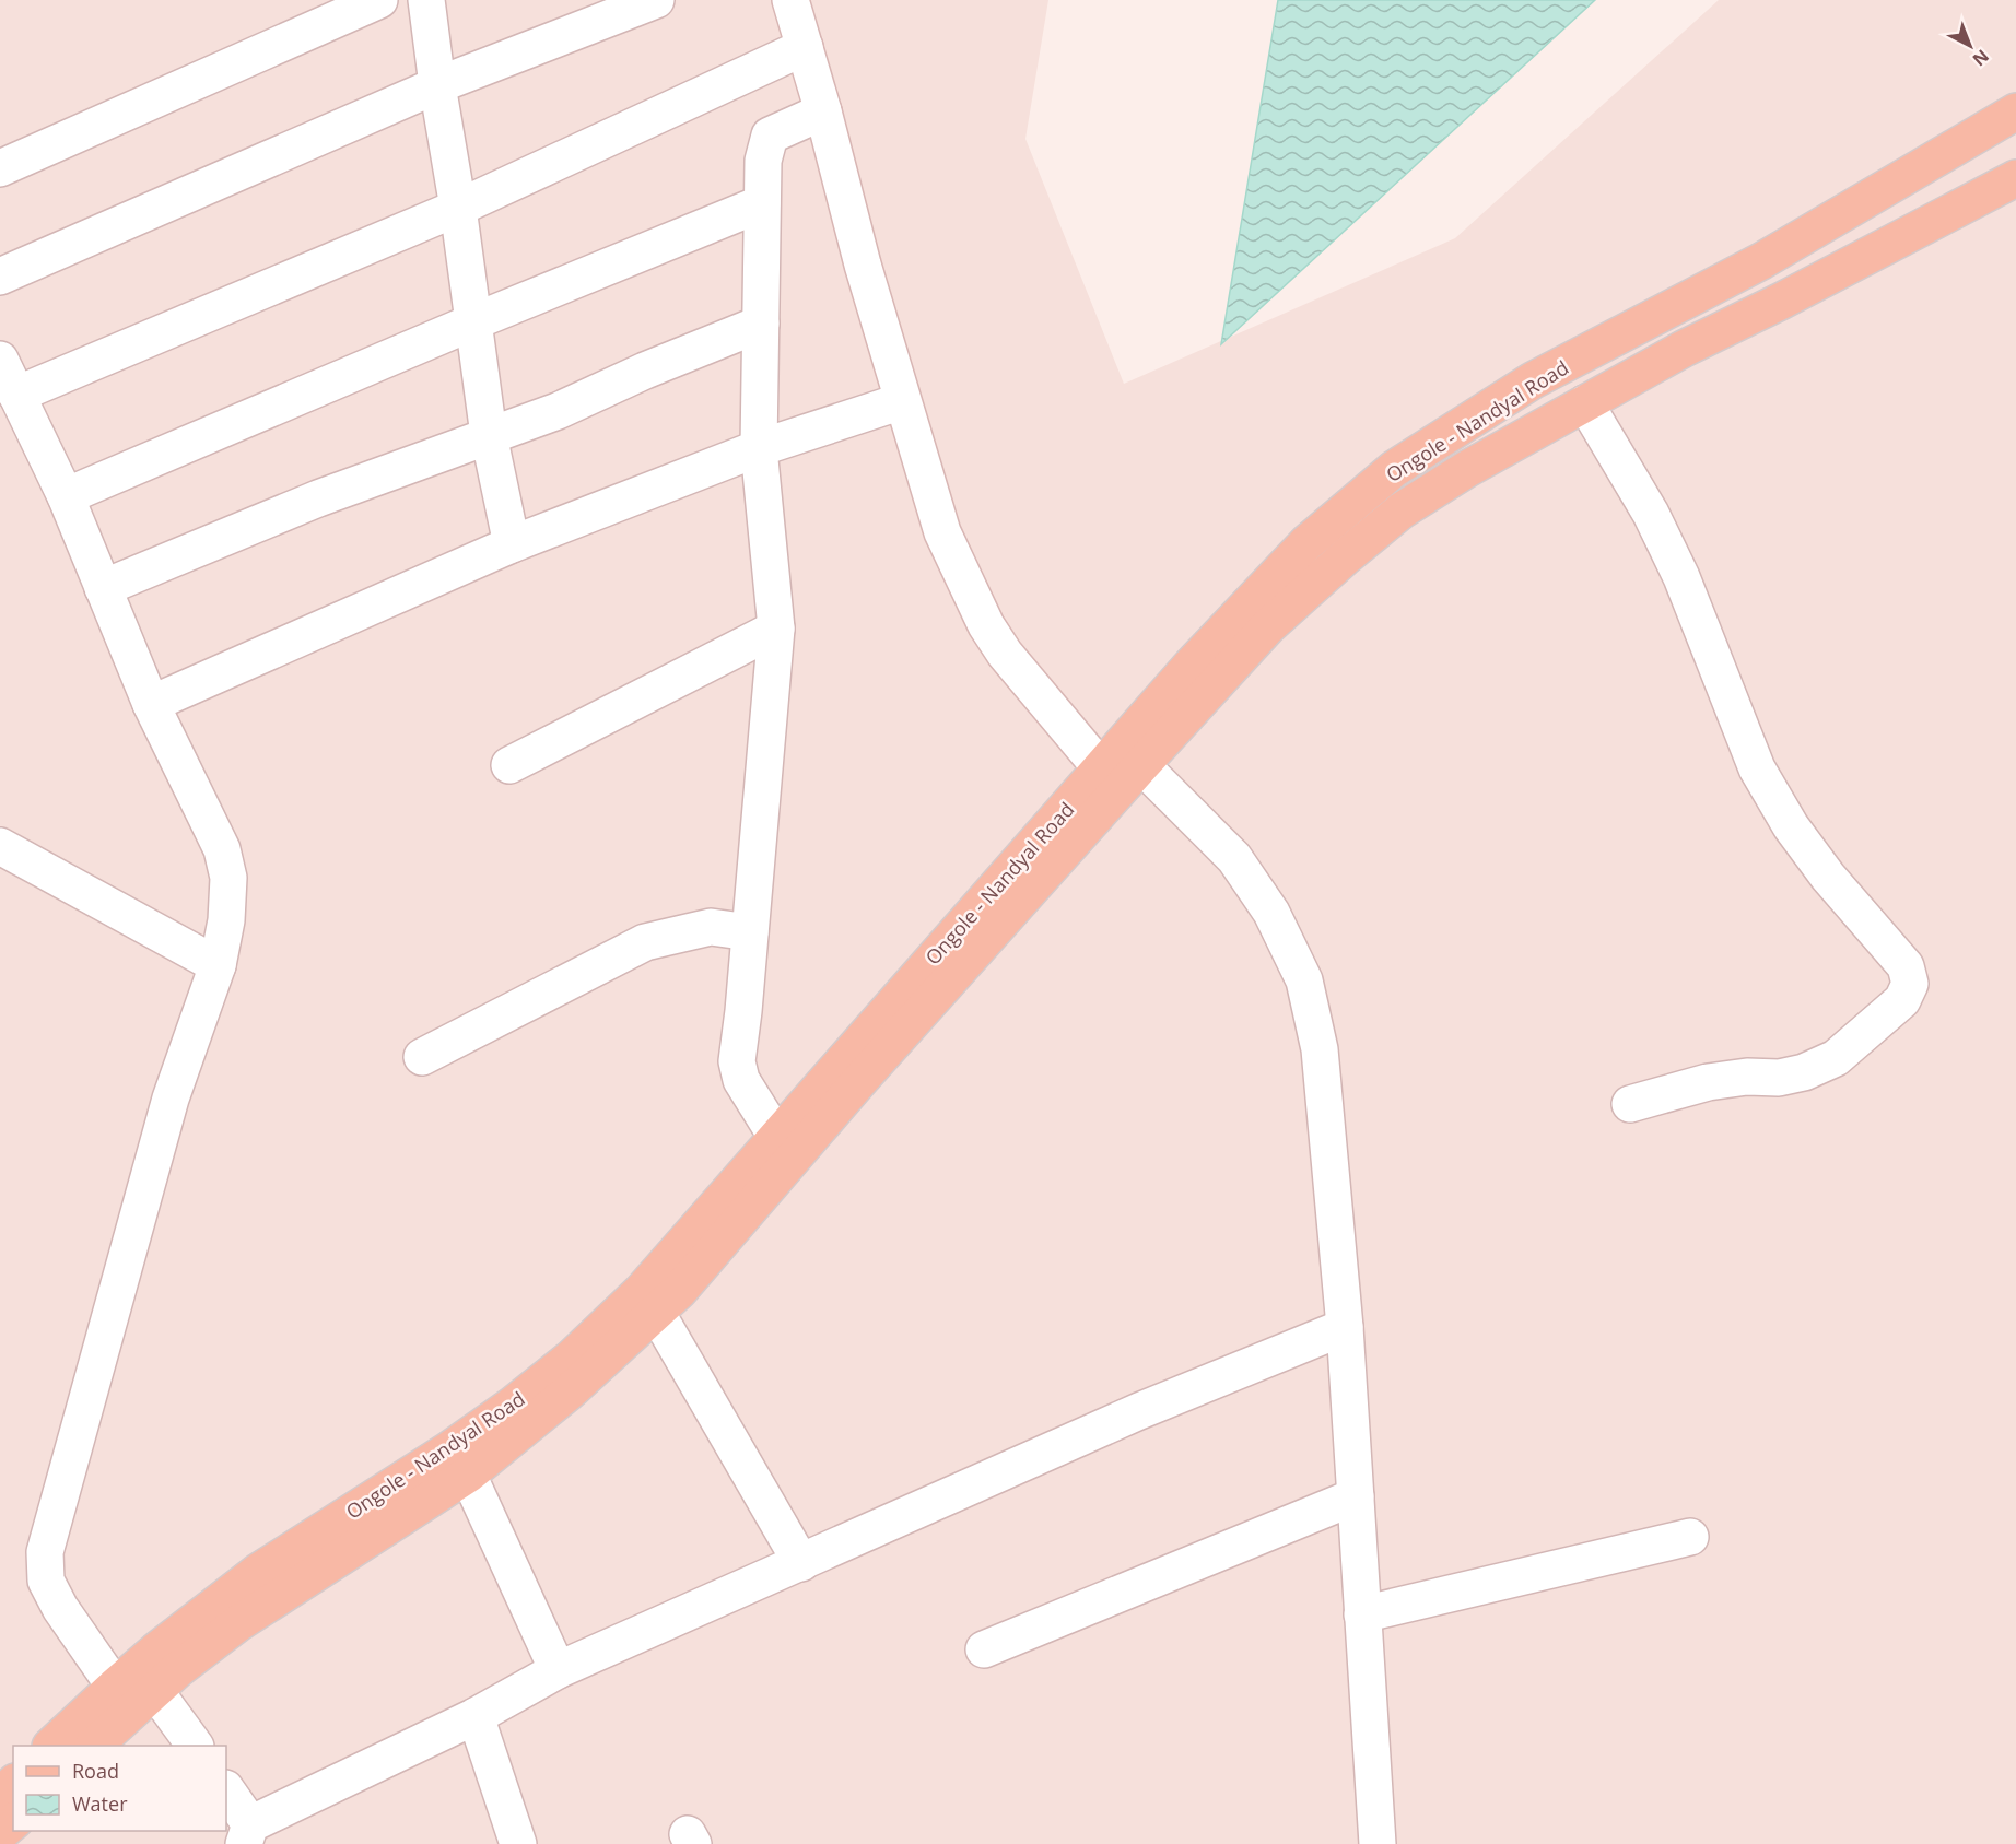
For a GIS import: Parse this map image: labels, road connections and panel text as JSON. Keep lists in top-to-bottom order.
{
  "streets": {
    "main road": ["Ongole - Nandyal Road"]
  },
  "legend": ["Road", "Water"],
  "north": "bottom right"
}
